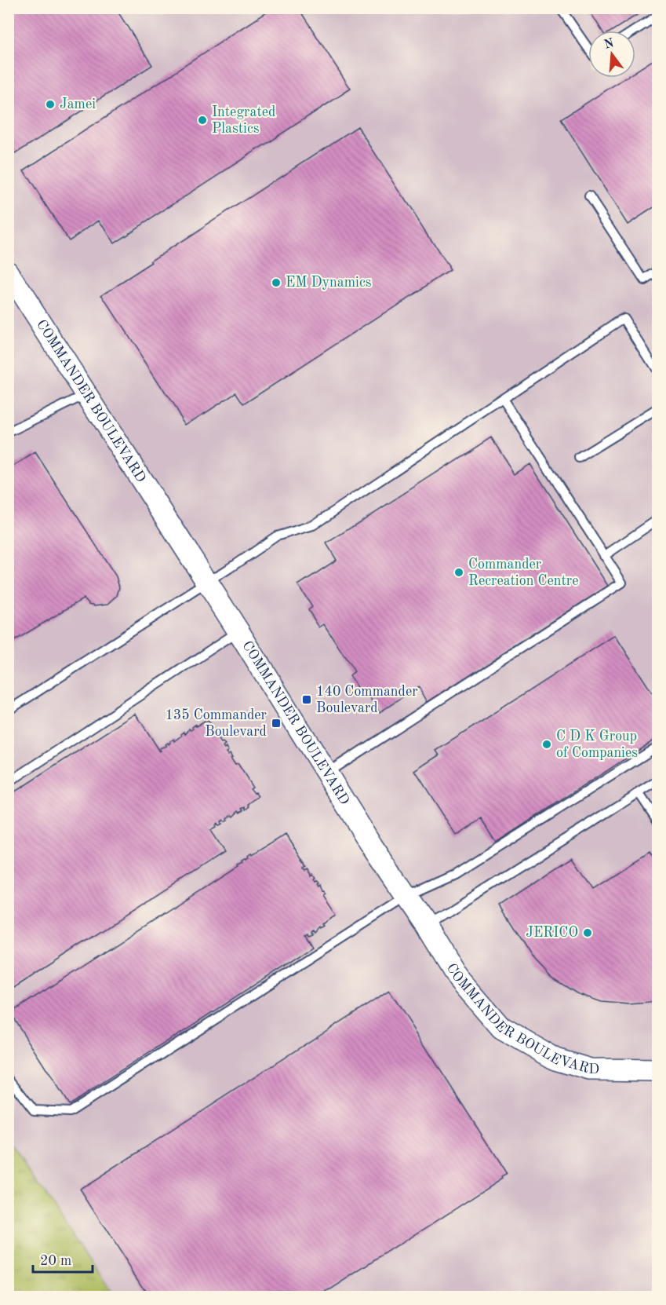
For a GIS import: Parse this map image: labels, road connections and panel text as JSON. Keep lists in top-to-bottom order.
{
  "streets": {
    "street": ["COMMANDER BOULEVARD"]
  },
  "places": {
    "other": [
      "Jamei",
      "Integrated Plastics",
      "EM Dynamics",
      "Commander Recreation Centre",
      "C D K Group of Companies",
      "JERICO"
    ],
    "transit": ["140 Commander Boulevard", "135 Commander Boulevard"]
  },
  "scale_bar": "20 m",
  "north": "top"
}
